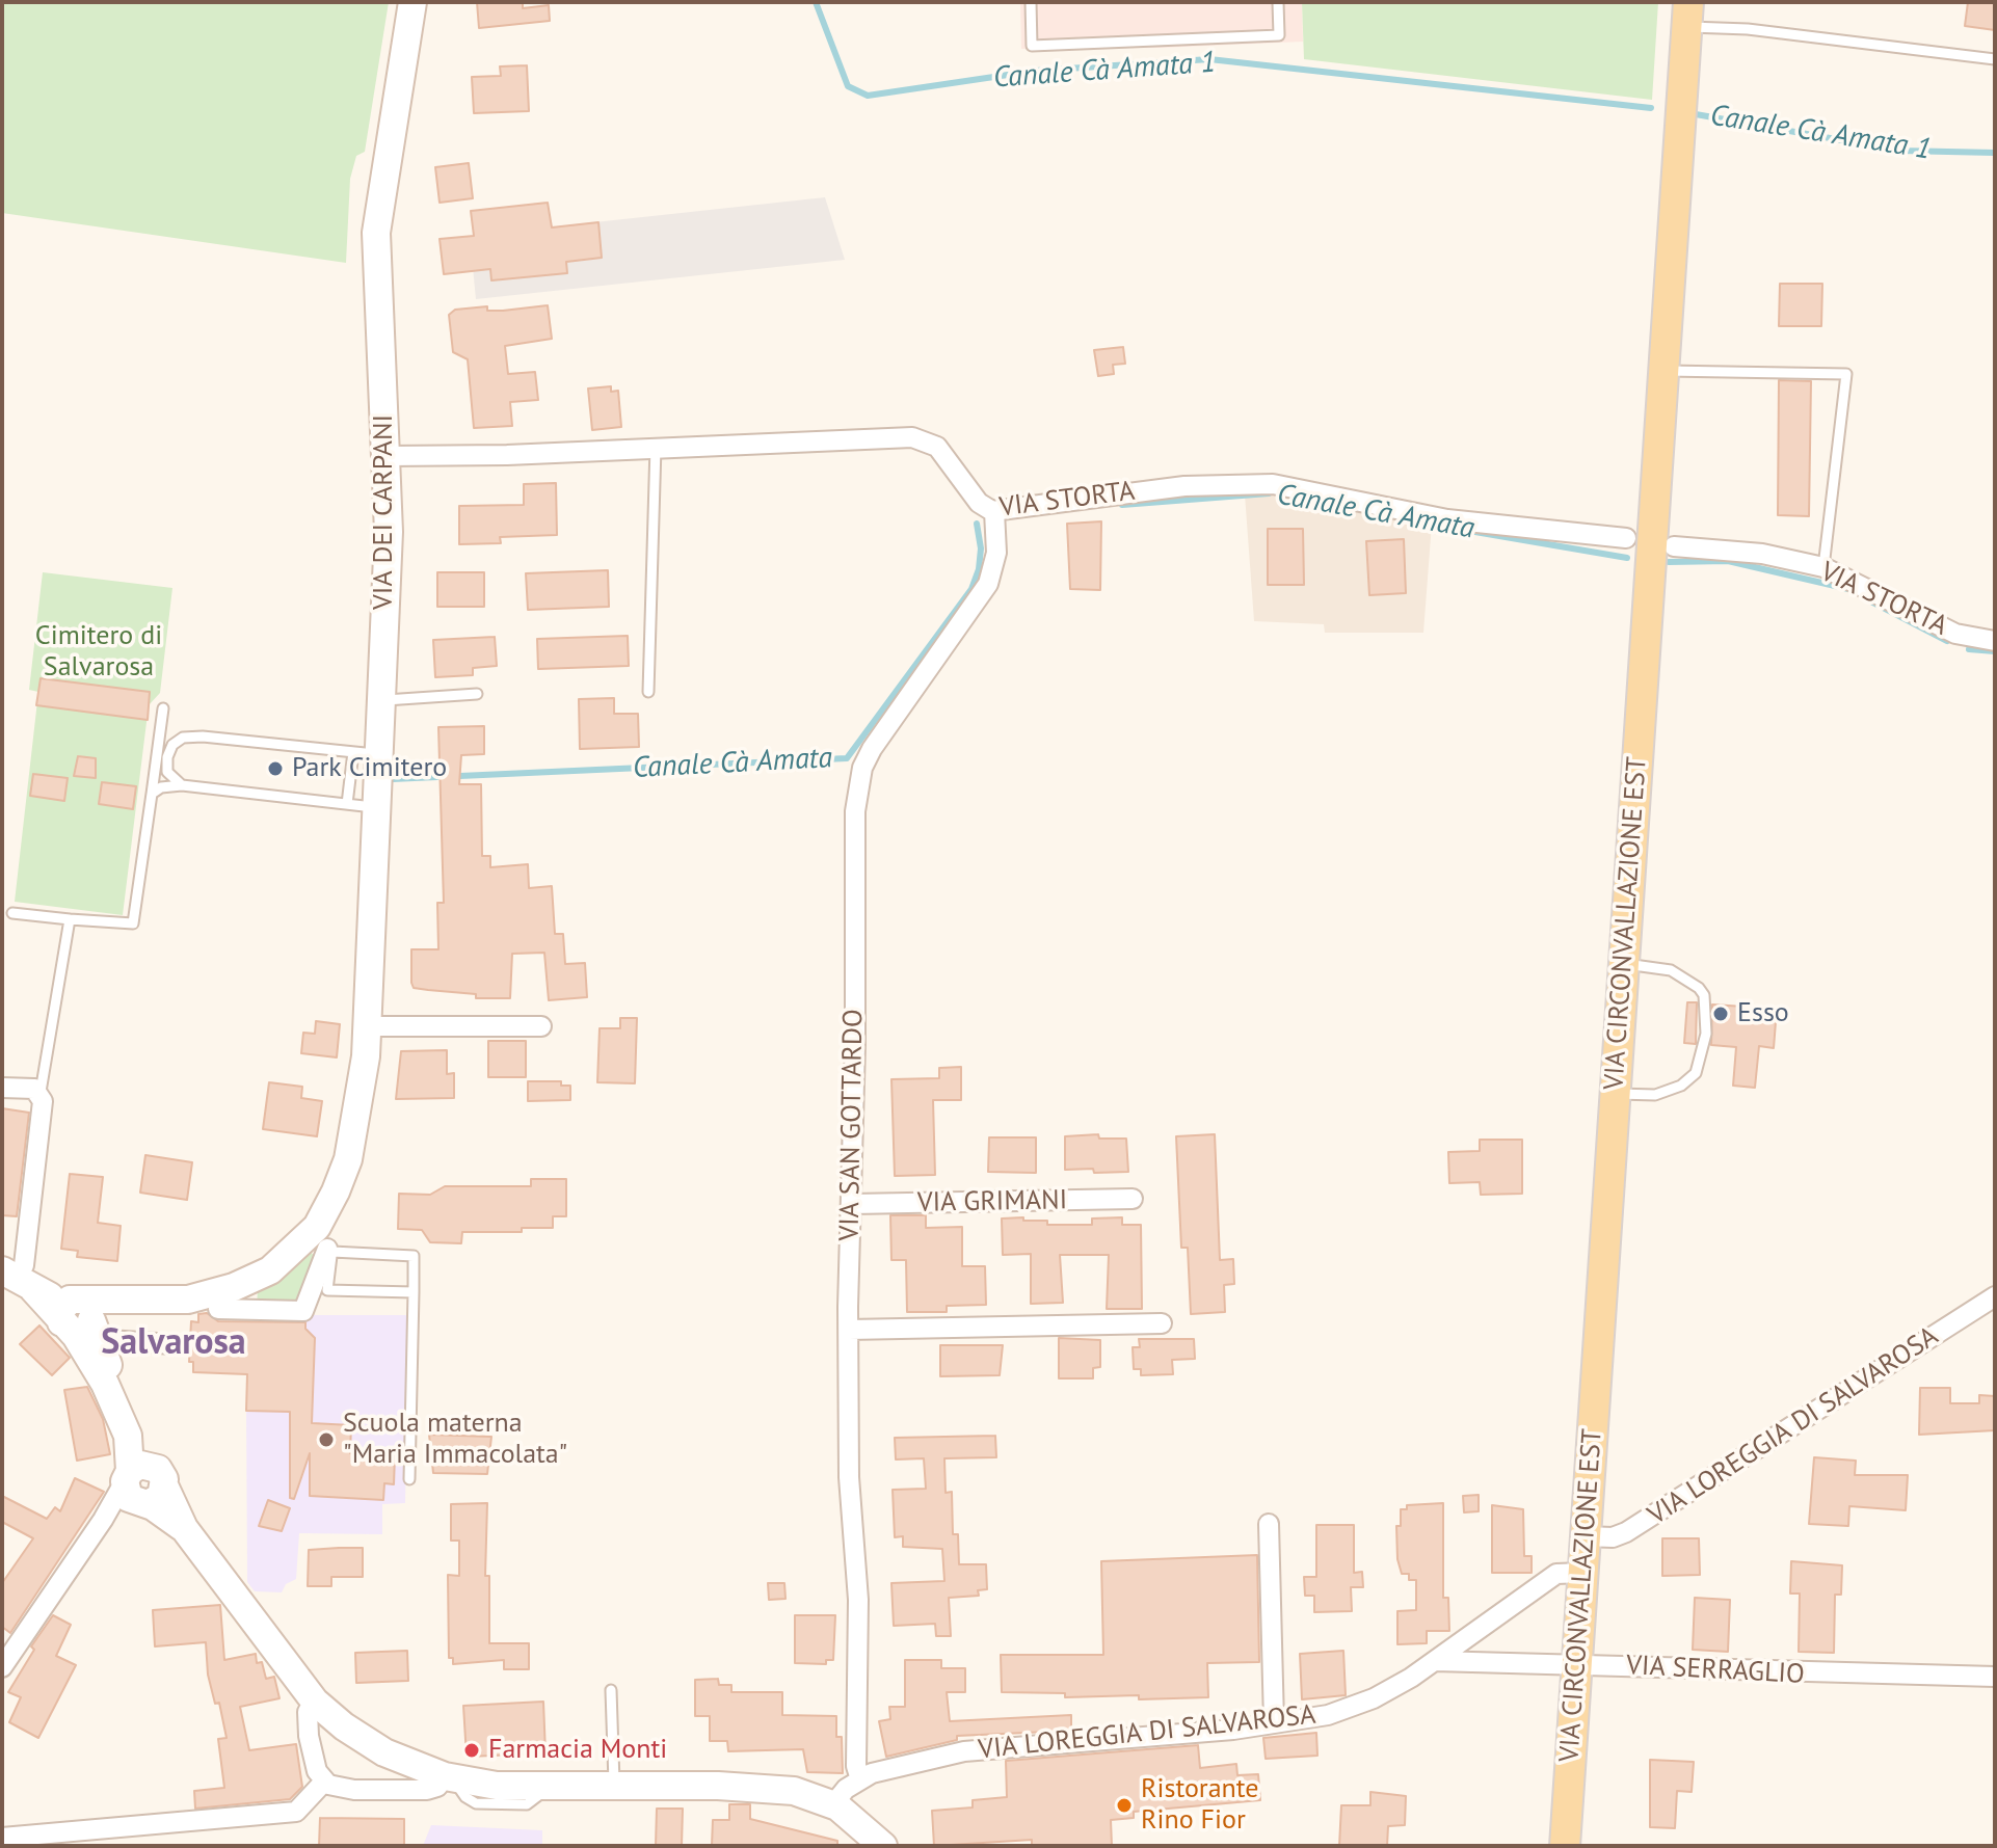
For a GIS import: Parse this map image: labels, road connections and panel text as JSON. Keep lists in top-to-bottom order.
{
  "streets": {
    "main road": ["VIA CIRCONVALLAZIONE EST"],
    "street": [
      "VIA STORTA",
      "VIA DEI CARPANI",
      "VIA SAN GOTTARDO",
      "VIA GRIMANI",
      "VIA LOREGGIA DI SALVAROSA",
      "VIA SERRAGLIO"
    ]
  },
  "crossings": [
    ["VIA STORTA", "VIA DEI CARPANI"],
    ["VIA STORTA", "VIA SAN GOTTARDO"],
    ["VIA CIRCONVALLAZIONE EST", "VIA LOREGGIA DI SALVAROSA"],
    ["VIA CIRCONVALLAZIONE EST", "VIA SERRAGLIO"],
    ["VIA SAN GOTTARDO", "VIA GRIMANI"],
    ["VIA SAN GOTTARDO", "VIA LOREGGIA DI SALVAROSA"],
    ["VIA LOREGGIA DI SALVAROSA", "VIA SERRAGLIO"]
  ],
  "districts": ["Salvarosa"],
  "water": ["Canale Cà Amata 1", "Canale Cà Amata"],
  "parks": ["Cimitero di Salvarosa"],
  "places": [
    "Park Cimitero",
    "Esso",
    "Scuola materna \"Maria Immacolata\"",
    "Farmacia Monti",
    "Ristorante Rino Fior"
  ]
}
